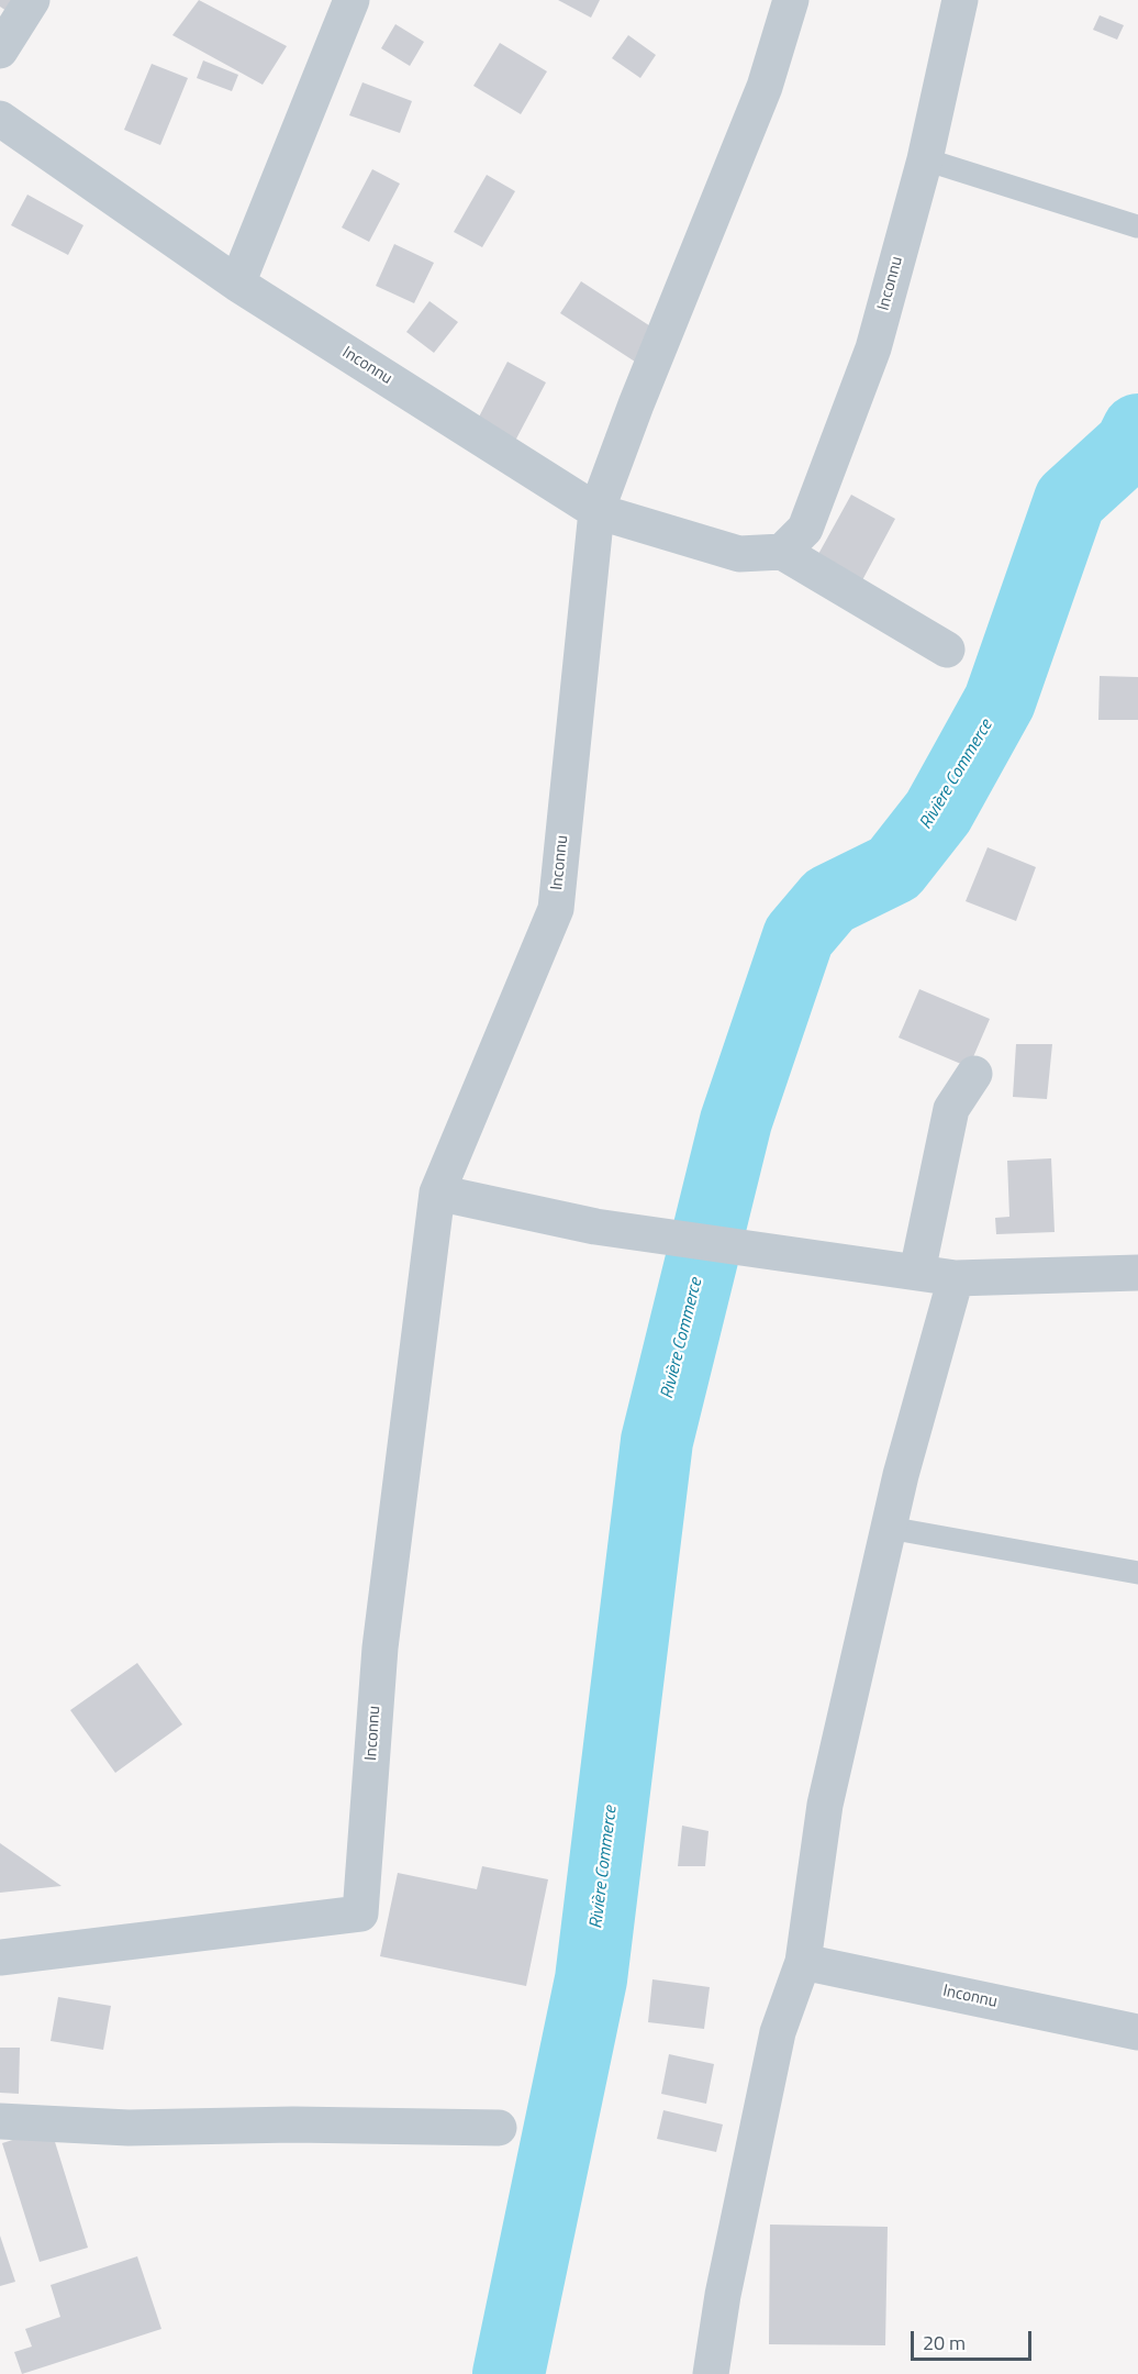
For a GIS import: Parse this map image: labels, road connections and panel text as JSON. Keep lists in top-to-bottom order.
{
  "streets": {
    "street": ["Inconnu"]
  },
  "water": ["Rivière Commerce"],
  "scale_bar": "20 m"
}
